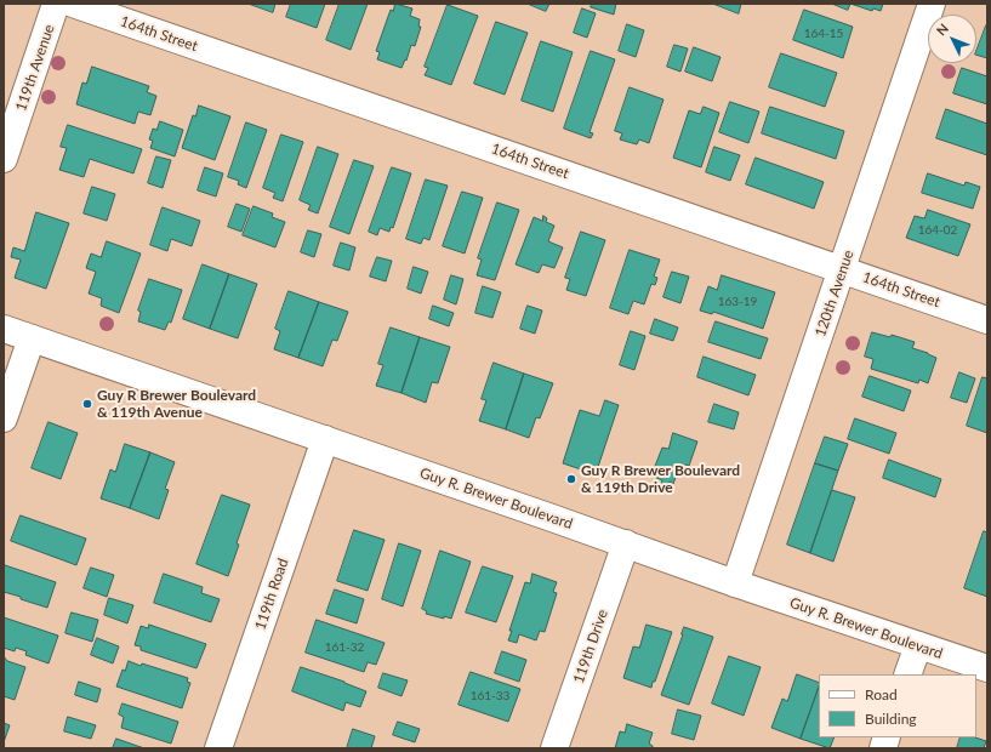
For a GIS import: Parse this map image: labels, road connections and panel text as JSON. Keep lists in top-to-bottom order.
{
  "streets": {
    "street": [
      "164th Street",
      "119th Avenue",
      "120th Avenue",
      "Guy R. Brewer Boulevard",
      "119th Road",
      "119th Drive"
    ]
  },
  "crossings": [
    ["164th Street", "120th Avenue"],
    ["120th Avenue", "Guy R. Brewer Boulevard"],
    ["Guy R. Brewer Boulevard", "119th Road"],
    ["Guy R. Brewer Boulevard", "119th Drive"]
  ],
  "places": ["Guy R Brewer Boulevard & 119th Avenue", "Guy R Brewer Boulevard & 119th Drive"],
  "house_numbers": [
    "164-15",
    "164-02",
    "163-19",
    "161-32",
    "161-33"
  ],
  "legend": ["Road", "Building"],
  "north": "top left"
}
